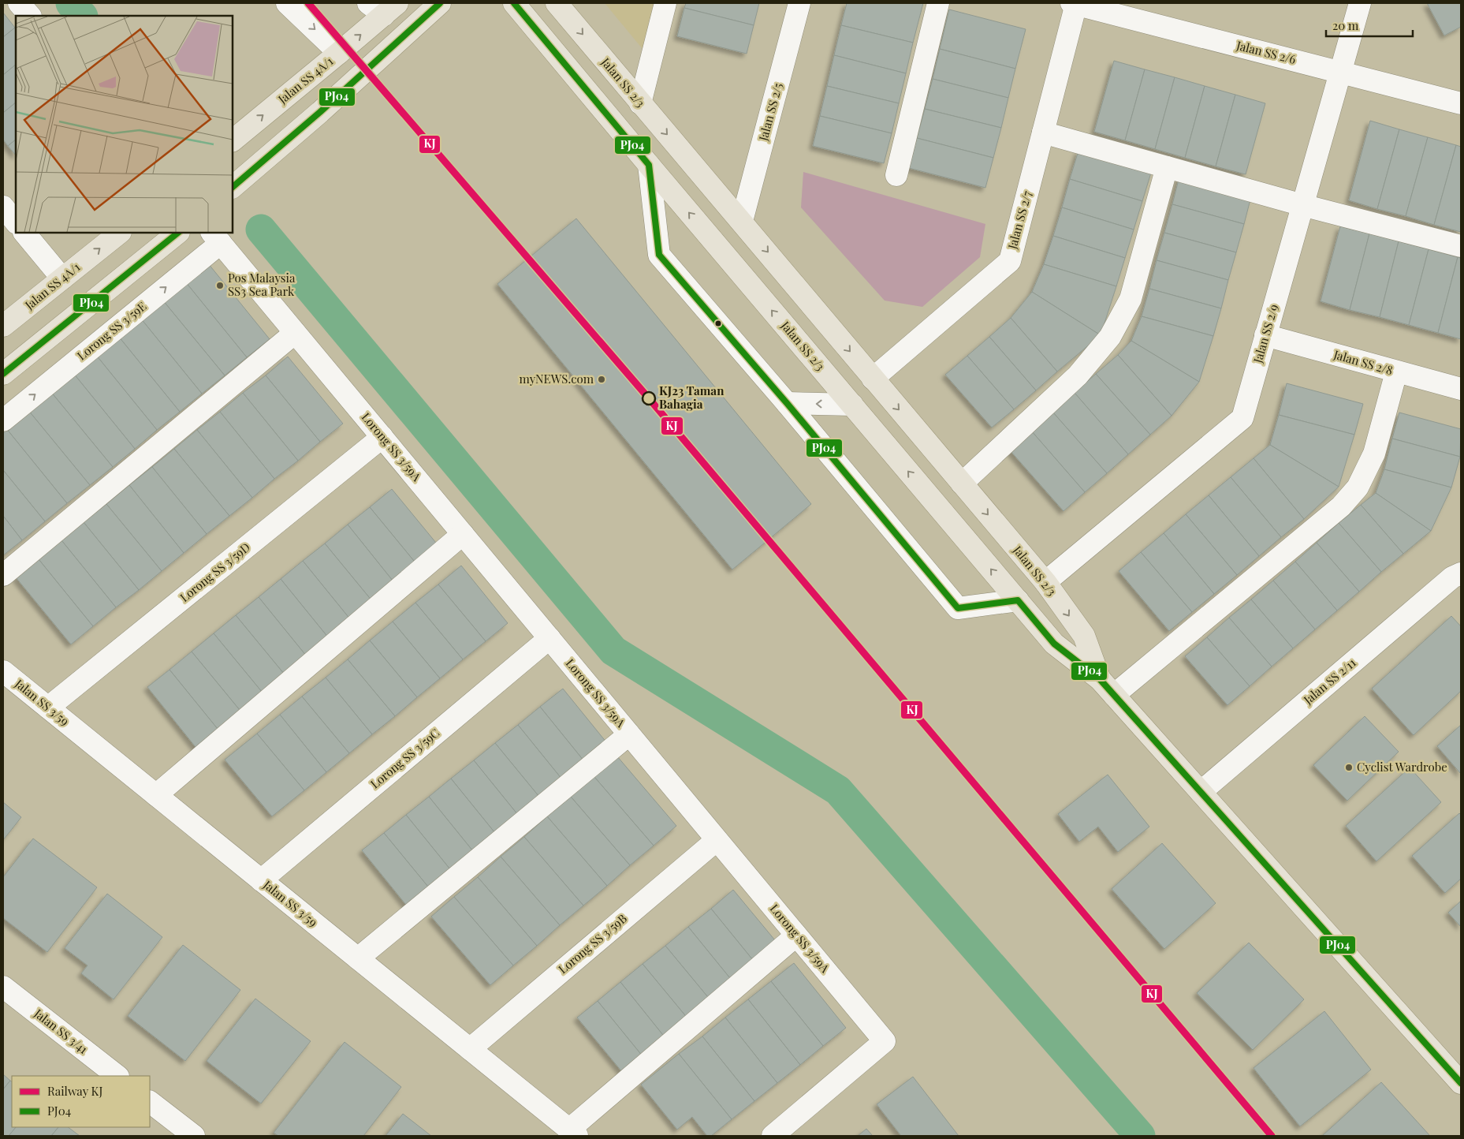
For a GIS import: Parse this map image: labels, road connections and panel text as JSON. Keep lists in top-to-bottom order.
{
  "streets": {
    "main road": ["Jalan SS 4A/1", "Jalan SS 2/3"],
    "street": [
      "Jalan SS 2/6",
      "Jalan SS 2/5",
      "Jalan SS 2/7",
      "Lorong SS 3/59E",
      "Jalan SS 2/9",
      "Jalan SS 2/8",
      "Lorong SS 3/59A",
      "Lorong SS 3/59D",
      "Jalan SS 2/11",
      "Jalan SS 3/59",
      "Lorong SS 3/59C",
      "Lorong SS 3/59B",
      "Jalan SS 3/41"
    ]
  },
  "crossings": [
    ["Jalan SS 2/6", "Jalan SS 2/7"],
    ["Jalan SS 2/6", "Jalan SS 2/9"],
    ["Jalan SS 2/3", "Jalan SS 2/5"],
    ["Jalan SS 2/3", "Jalan SS 2/7"],
    ["Jalan SS 2/3", "Jalan SS 2/9"],
    ["Jalan SS 2/3", "Jalan SS 2/11"],
    ["Lorong SS 3/59E", "Lorong SS 3/59A"],
    ["Jalan SS 2/9", "Jalan SS 2/8"],
    ["Lorong SS 3/59A", "Lorong SS 3/59D"],
    ["Lorong SS 3/59A", "Lorong SS 3/59C"],
    ["Lorong SS 3/59A", "Lorong SS 3/59B"],
    ["Lorong SS 3/59D", "Jalan SS 3/59"],
    ["Jalan SS 3/59", "Lorong SS 3/59C"],
    ["Jalan SS 3/59", "Lorong SS 3/59B"]
  ],
  "places": [
    "Pos Malaysia SS3 Sea Park",
    "myNEWS.com",
    "KJ23 Taman Bahagia",
    "Cyclist Wardrobe"
  ],
  "lines": ["rail line KJ", "transit line PJ04"],
  "legend": ["Railway KJ", "PJ04"],
  "scale_bar": "20 m"
}
